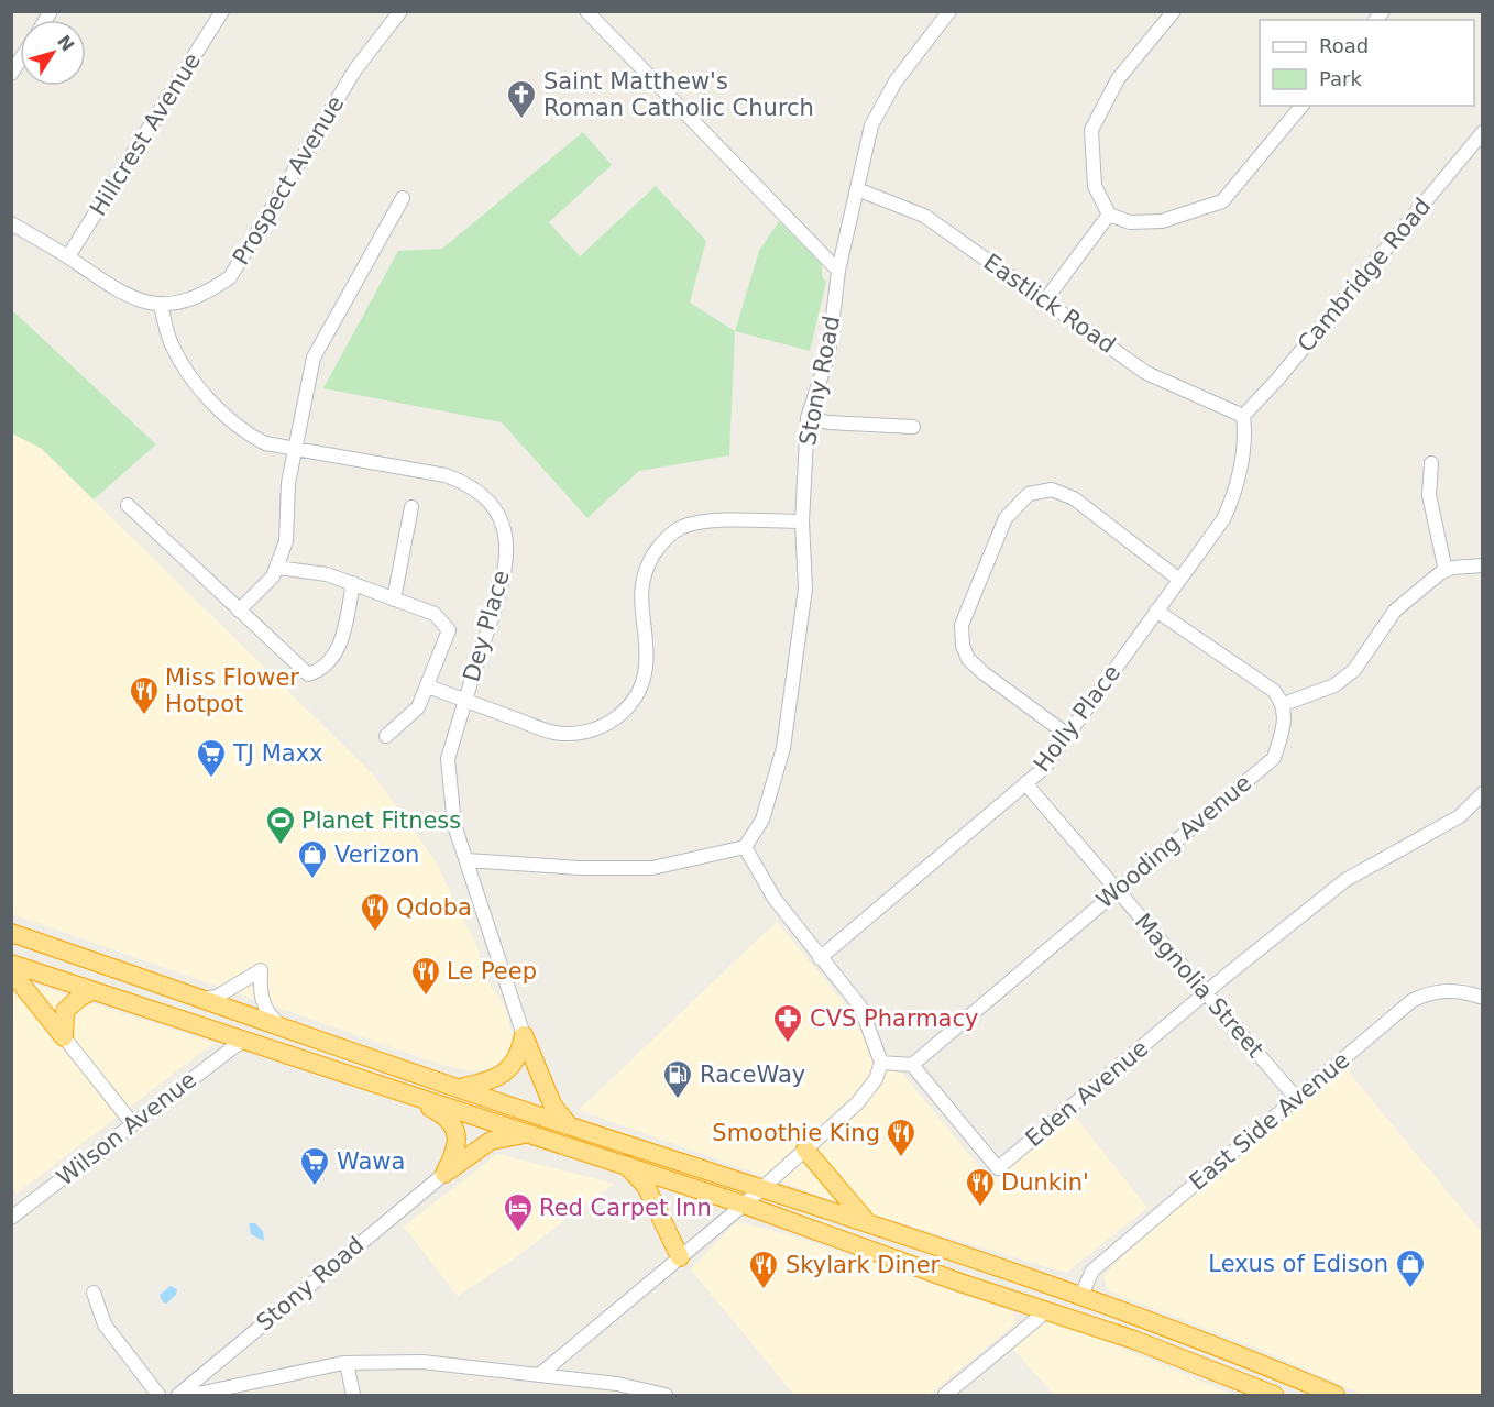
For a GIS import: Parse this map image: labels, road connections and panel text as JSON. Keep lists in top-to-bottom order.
{
  "streets": {
    "street": [
      "Hillcrest Avenue",
      "Prospect Avenue",
      "Cambridge Road",
      "Eastlick Road",
      "Stony Road",
      "Dey Place",
      "Holly Place",
      "Wooding Avenue",
      "Magnolia Street",
      "Eden Avenue",
      "East Side Avenue",
      "Wilson Avenue"
    ]
  },
  "crossings": [
    ["Prospect Avenue", "Dey Place"],
    ["Cambridge Road", "Eastlick Road"],
    ["Cambridge Road", "Holly Place"],
    ["Eastlick Road", "Stony Road"],
    ["Eastlick Road", "Holly Place"],
    ["Holly Place", "Magnolia Street"],
    ["Wooding Avenue", "Magnolia Street"],
    ["Wooding Avenue", "Eden Avenue"],
    ["Magnolia Street", "Eden Avenue"],
    ["Magnolia Street", "East Side Avenue"]
  ],
  "places": {
    "church": ["Saint Matthew's Roman Catholic Church"],
    "restaurant": [
      "Miss Flower Hotpot",
      "Qdoba",
      "Le Peep",
      "Smoothie King",
      "Dunkin'",
      "Skylark Diner"
    ],
    "supermarket": ["TJ Maxx", "Wawa"],
    "sports": ["Planet Fitness"],
    "shop": ["Verizon", "Lexus of Edison"],
    "pharmacy": ["CVS Pharmacy"],
    "fuel station": ["RaceWay"],
    "hotel": ["Red Carpet Inn"]
  },
  "legend": ["Road", "Park"],
  "north": "top right"
}
